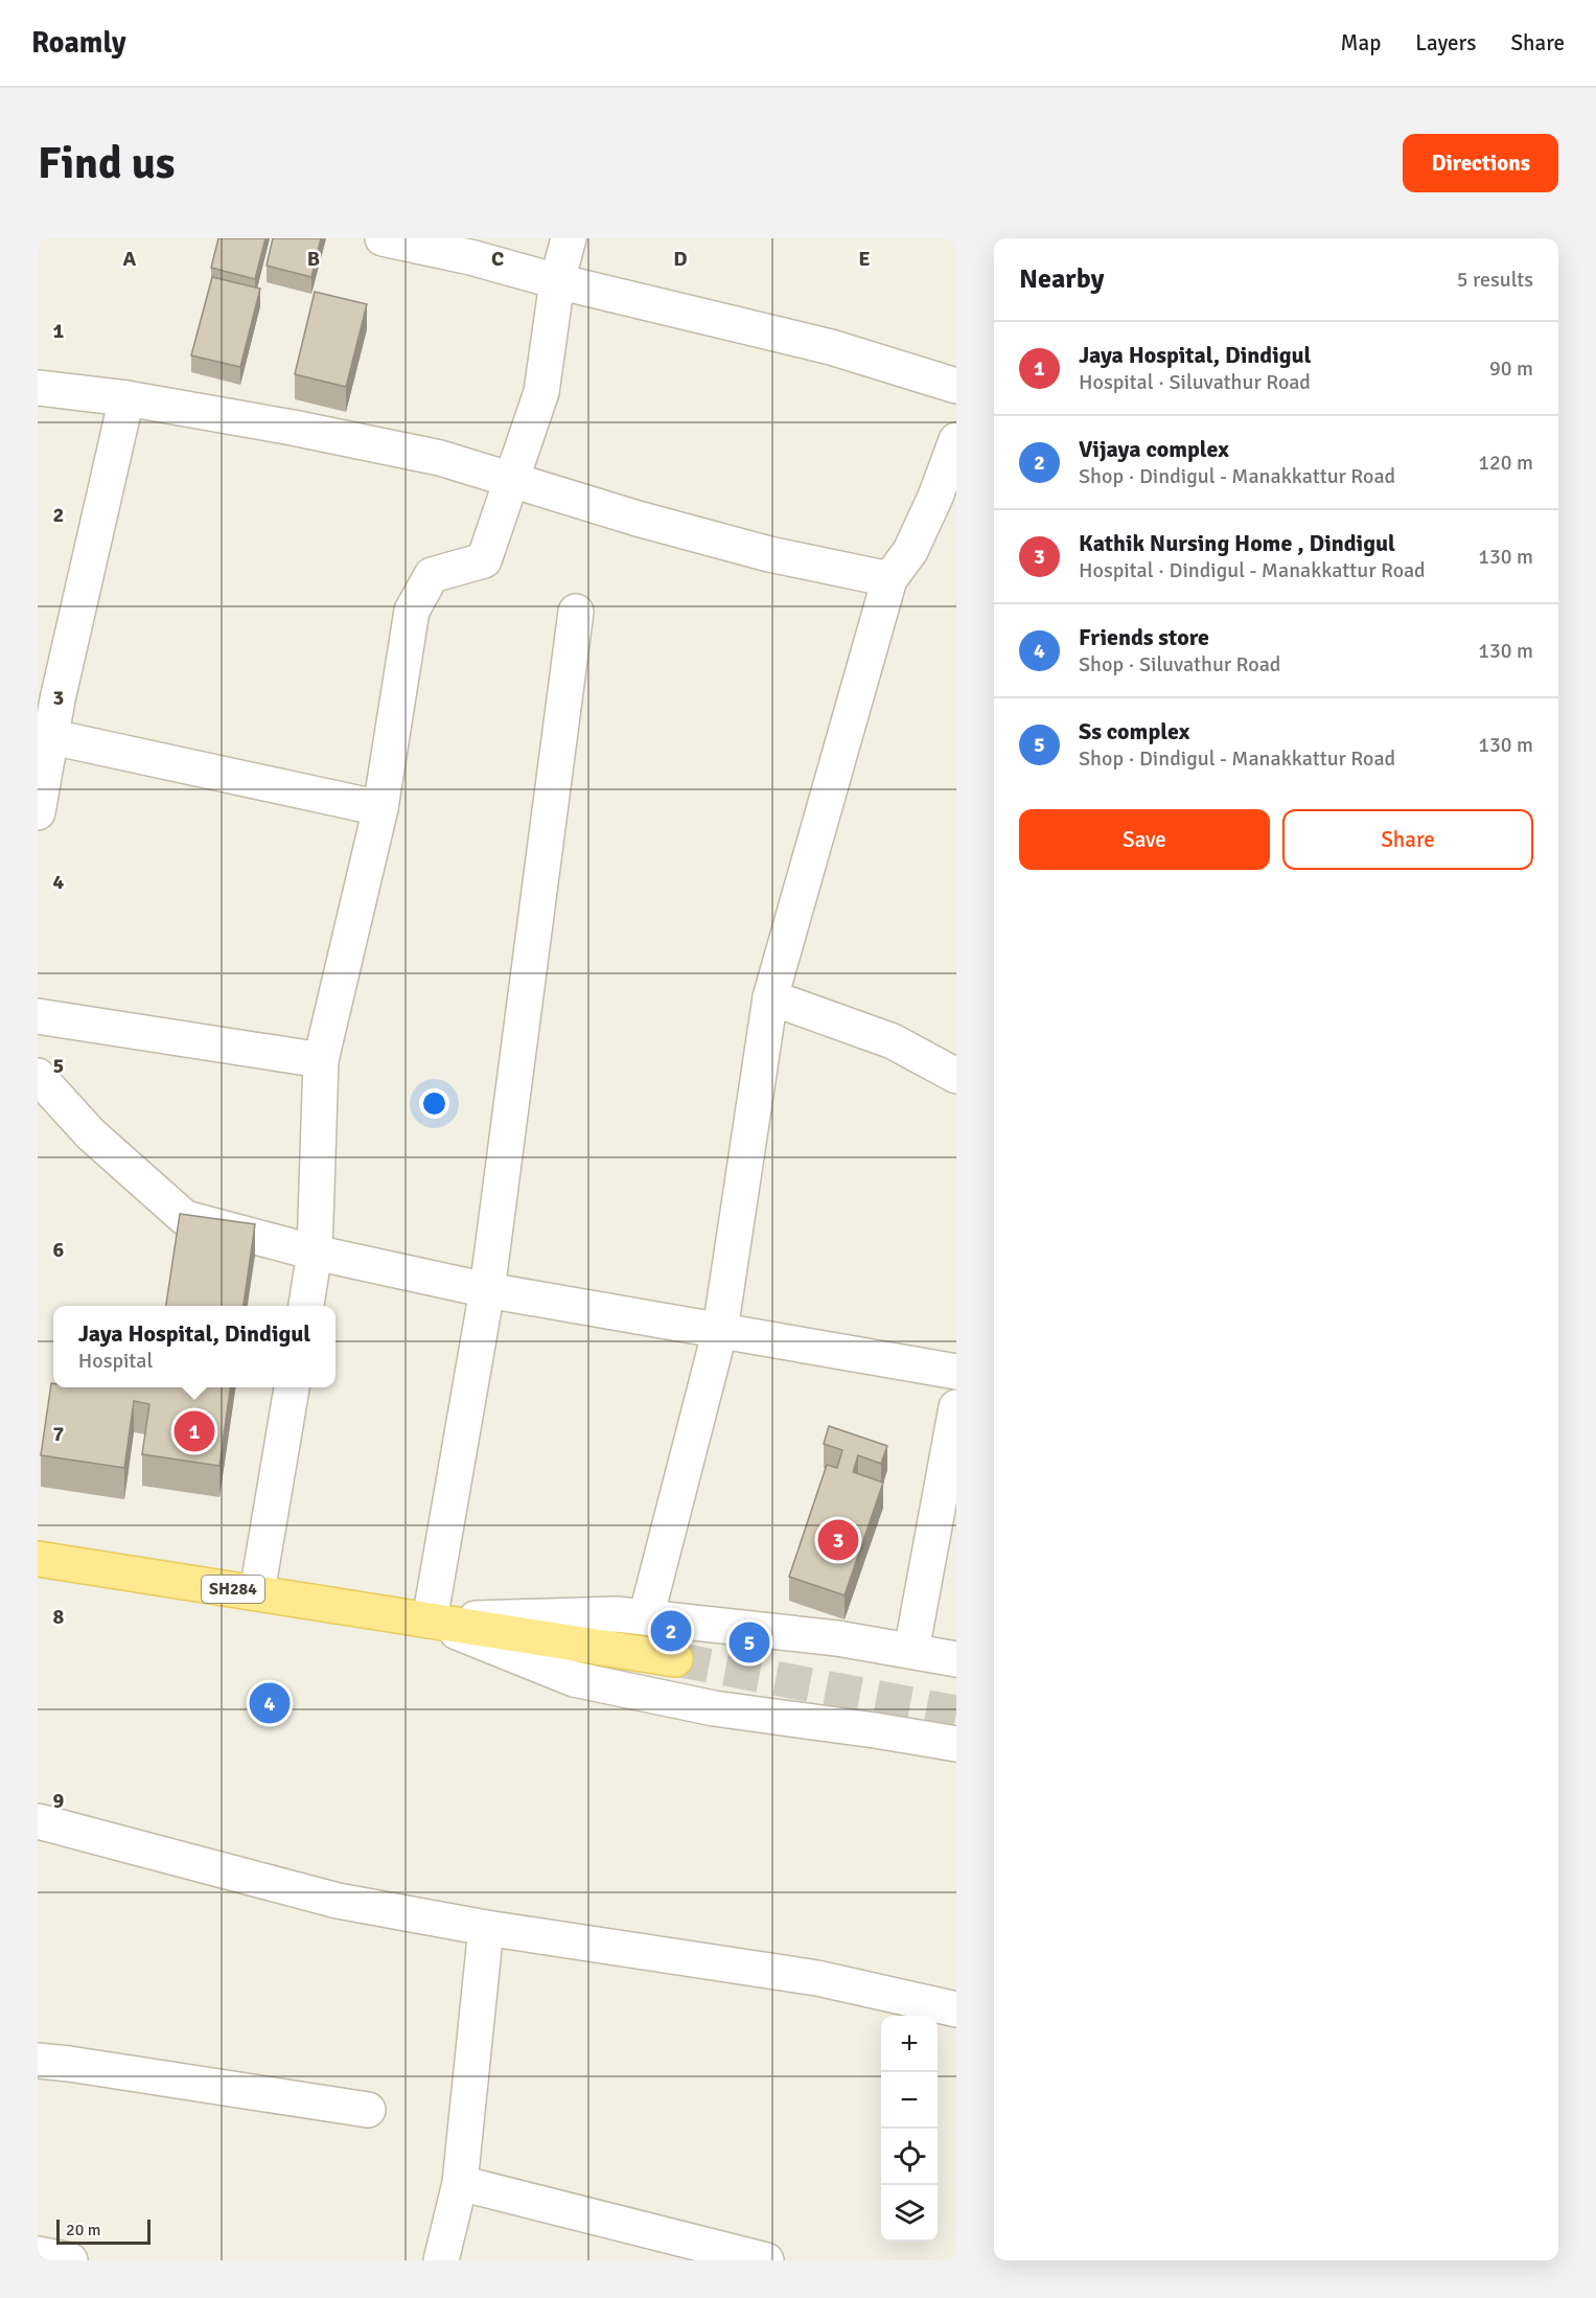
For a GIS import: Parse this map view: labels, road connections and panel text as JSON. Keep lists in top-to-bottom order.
{
  "streets": {
    "main road": ["SH284"]
  },
  "scale_bar": "20 m",
  "page": {
    "header": "Roamly",
    "nav": ["Map", "Layers", "Share"],
    "buttons": [
      "Directions",
      ["Save", "Share"]
    ],
    "title": "Find us",
    "heading": ["Nearby", "5 results"],
    "list": [
      {
        "mark": "1",
        "name": "Jaya Hospital, Dindigul",
        "note": "Hospital · Siluvathur Road",
        "value": "90 m"
      },
      {
        "mark": "2",
        "name": "Vijaya complex",
        "note": "Shop · Dindigul - Manakkattur Road",
        "value": "120 m"
      },
      {
        "mark": "3",
        "name": "Kathik Nursing Home , Dindigul",
        "note": "Hospital · Dindigul - Manakkattur Road",
        "value": "130 m"
      },
      {
        "mark": "4",
        "name": "Friends store",
        "note": "Shop · Siluvathur Road",
        "value": "130 m"
      },
      {
        "mark": "5",
        "name": "Ss complex",
        "note": "Shop · Dindigul - Manakkattur Road",
        "value": "130 m"
      }
    ],
    "popup": ["Jaya Hospital, Dindigul", "Hospital"],
    "pins": [
      "1",
      "3",
      "2",
      "5",
      "4"
    ],
    "map_buttons": ["+", "−"],
    "scale": "20 m"
  },
  "grid": {
    "columns": [
      "A",
      "B",
      "C",
      "D",
      "E"
    ],
    "rows": [
      "1",
      "2",
      "3",
      "4",
      "5",
      "6",
      "7",
      "8",
      "9"
    ]
  }
}
